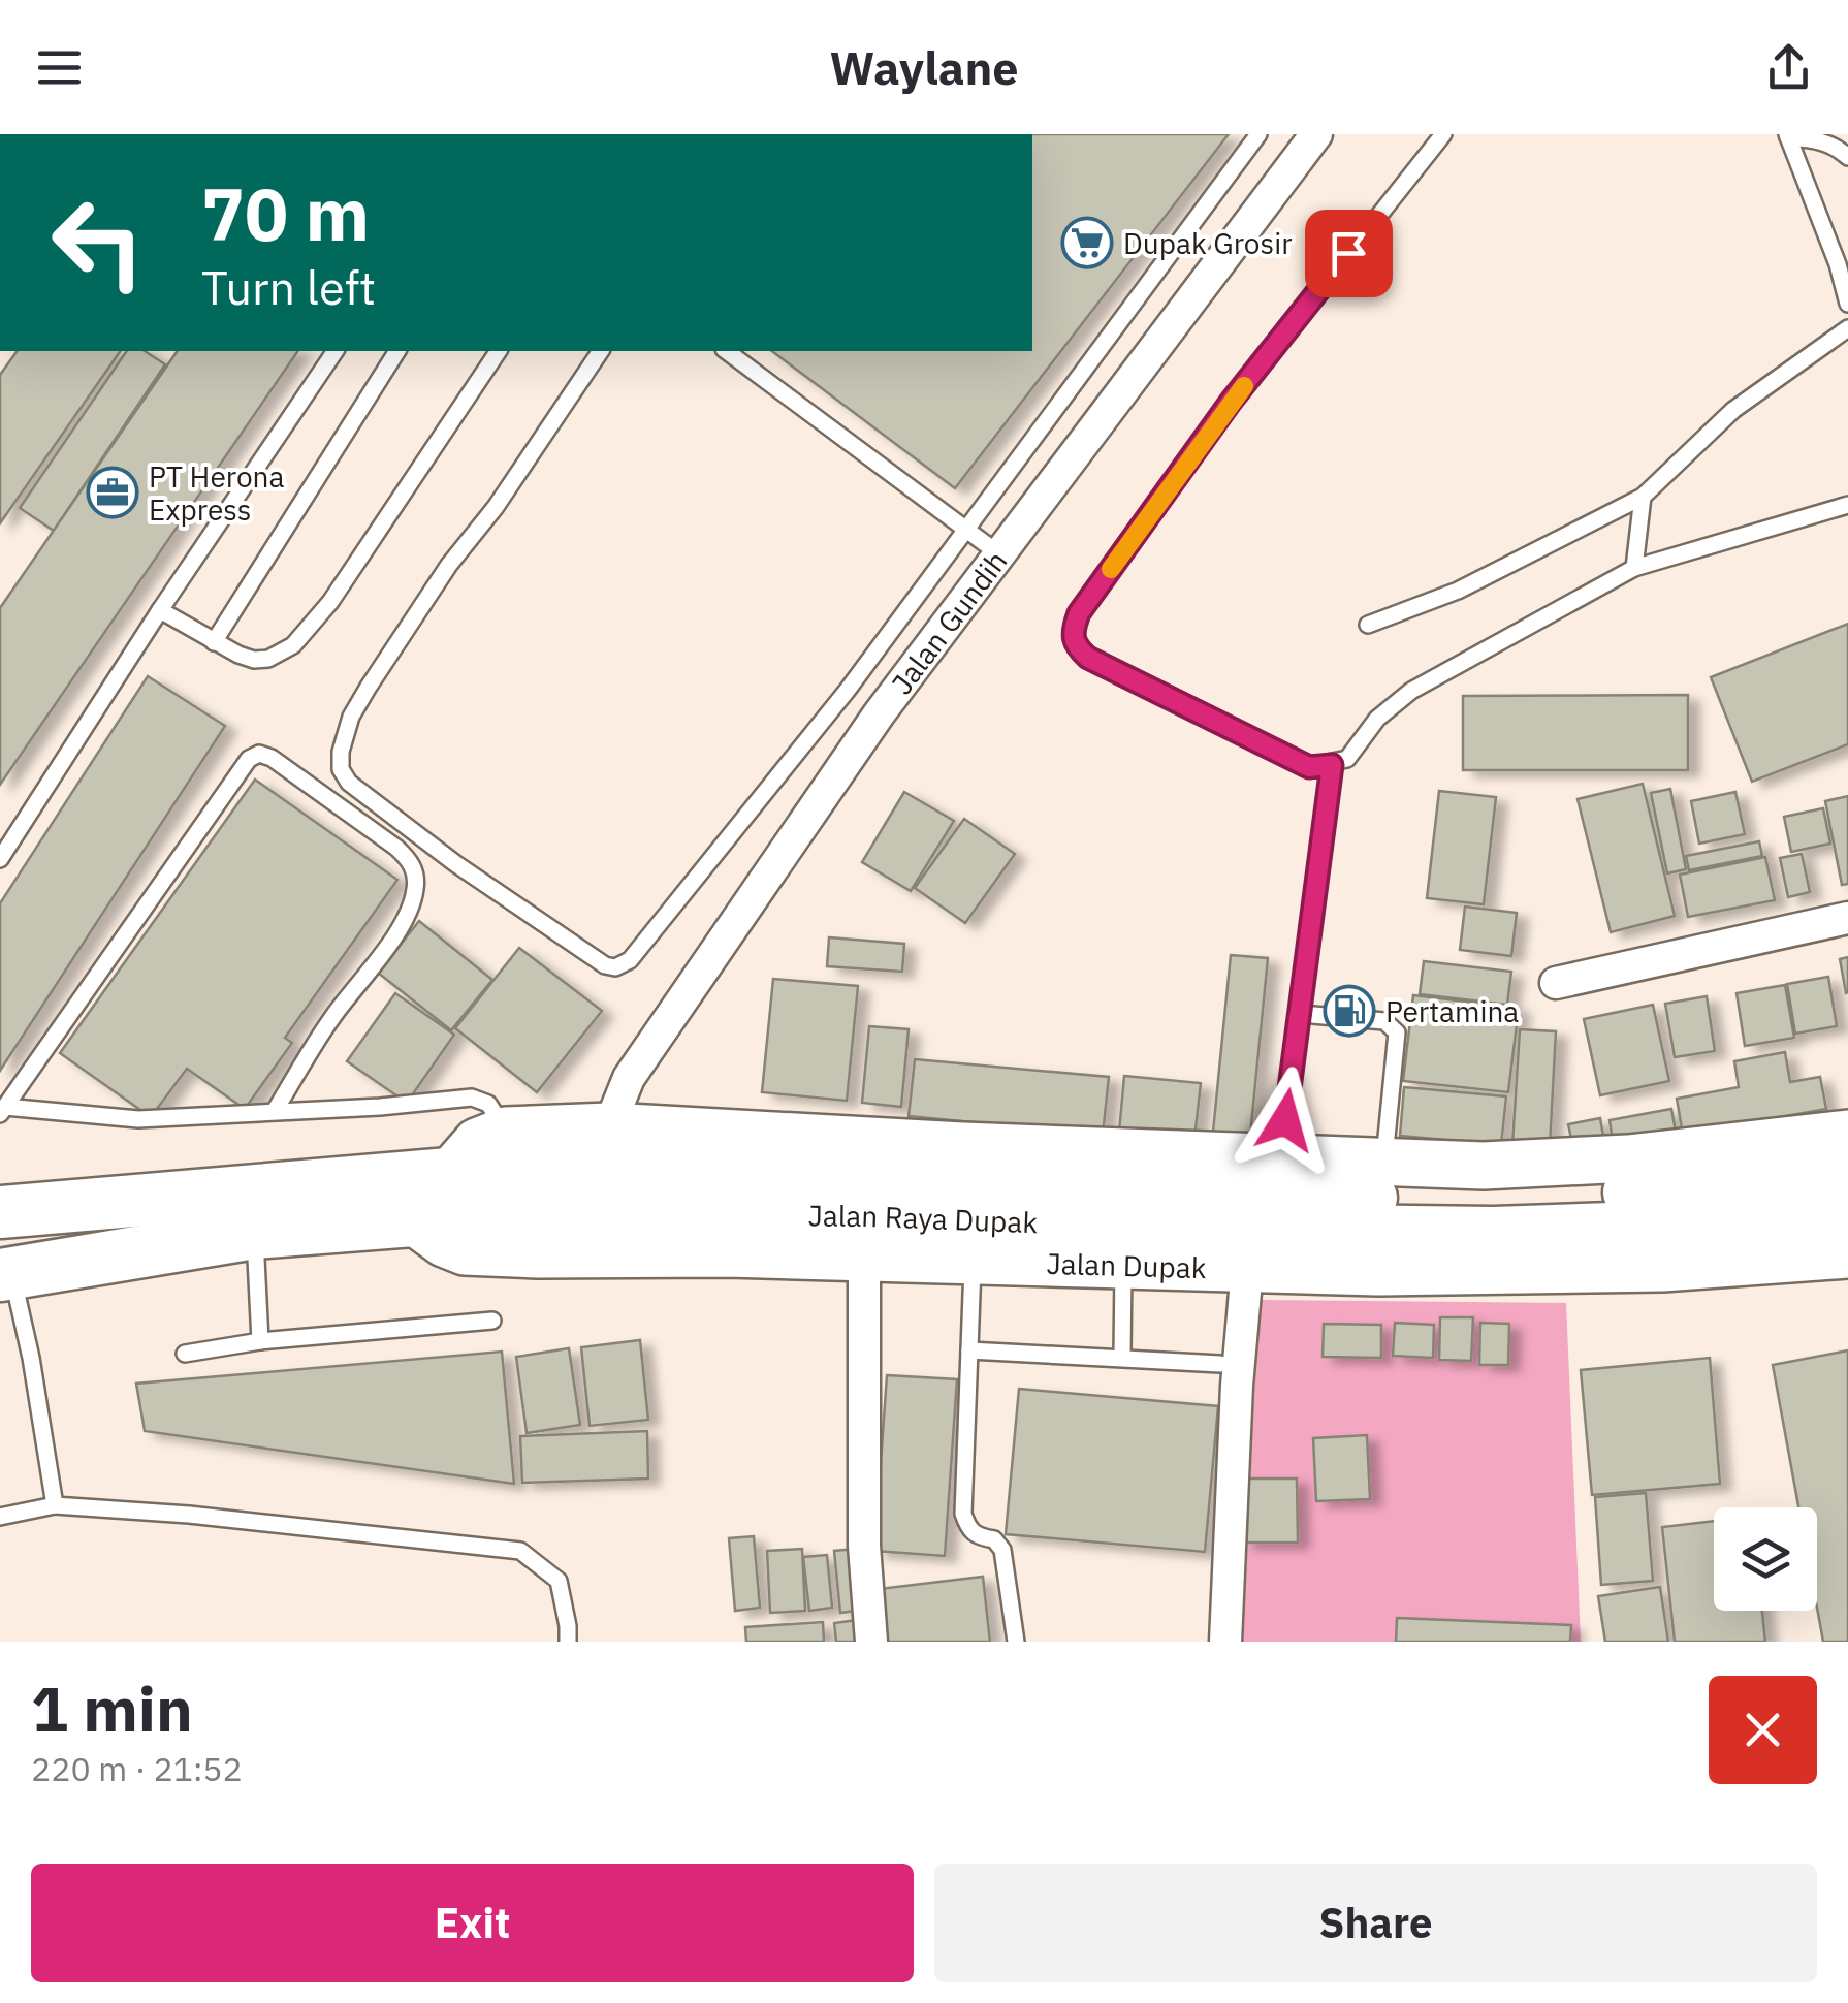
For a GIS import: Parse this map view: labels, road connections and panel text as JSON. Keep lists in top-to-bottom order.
{
  "streets": {
    "main road": ["Jalan Raya Dupak", "Jalan Dupak"],
    "street": ["Jalan Gundih"]
  },
  "crossings": [
    ["Jalan Raya Dupak", "Jalan Dupak"]
  ],
  "places": {
    "supermarket": ["Dupak Grosir"],
    "office": ["PT Herona Express"],
    "fuel station": ["Pertamina"]
  },
  "page": {
    "header": "Waylane",
    "turn": ["70 m", "Turn left"],
    "heading": ["1 min", "220 m · 21:52"],
    "buttons": ["Exit", "Share"]
  }
}
